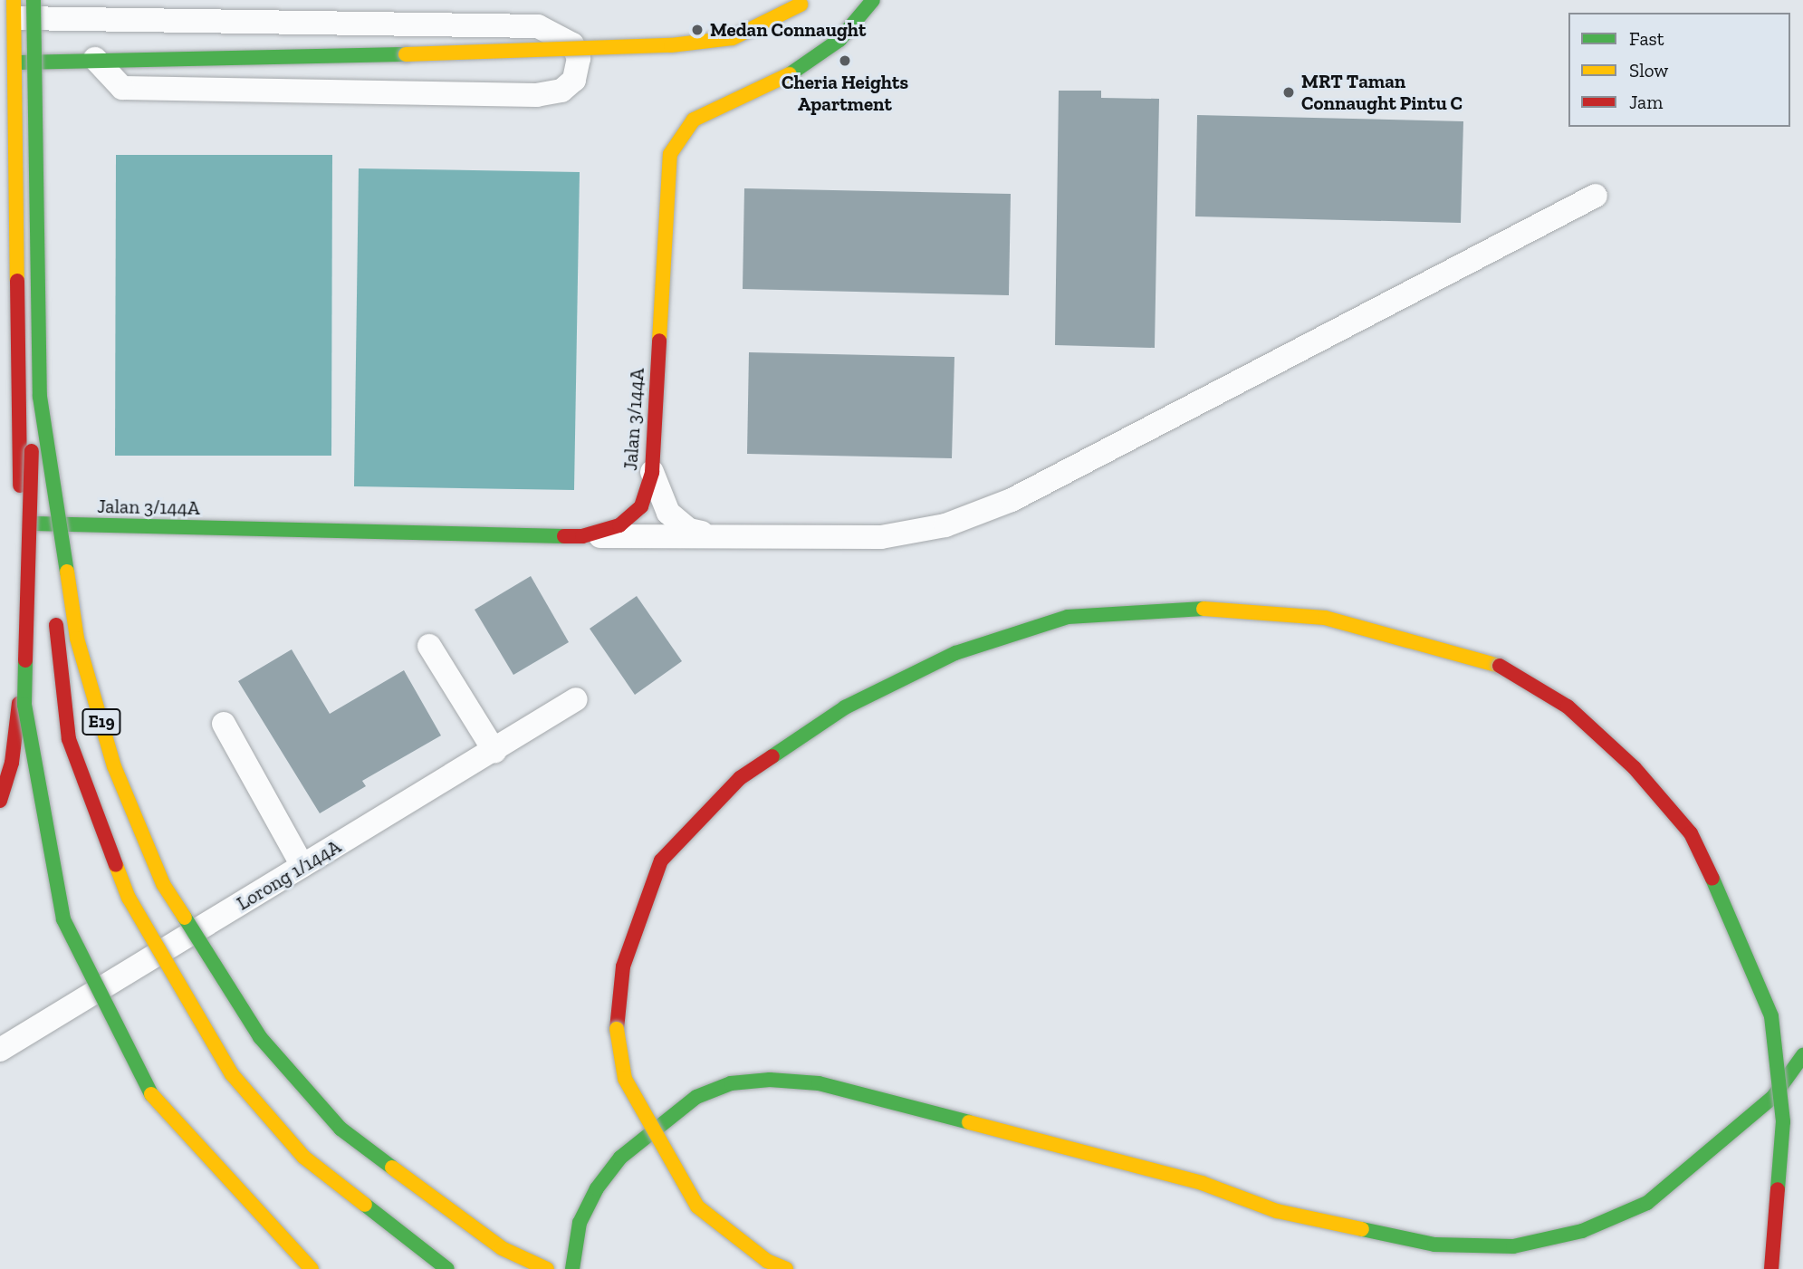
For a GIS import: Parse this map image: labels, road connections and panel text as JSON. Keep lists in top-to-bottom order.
{
  "streets": {
    "main road": ["Jalan 3/144A", "E19"],
    "street": ["Lorong 1/144A"]
  },
  "places": ["Medan Connaught", "Cheria Heights Apartment", "MRT Taman Connaught Pintu C"],
  "legend": ["Fast", "Slow", "Jam"]
}
